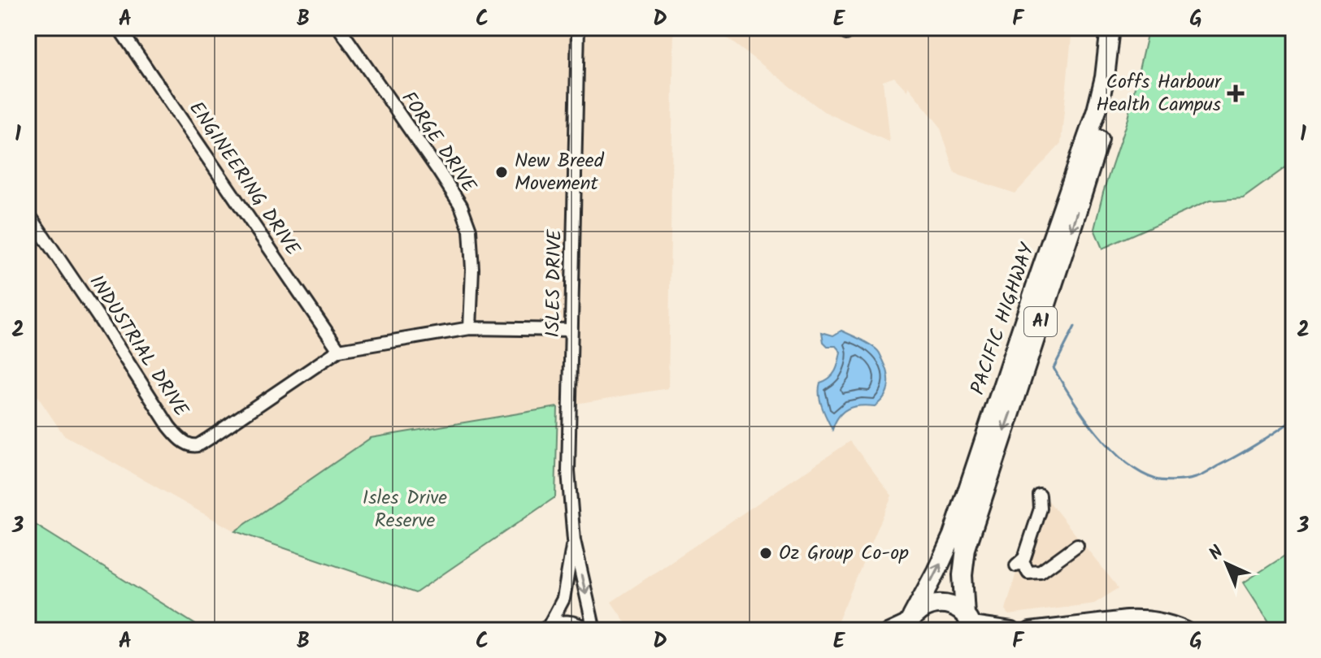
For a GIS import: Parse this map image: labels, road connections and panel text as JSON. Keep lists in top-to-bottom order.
{
  "streets": {
    "highway": ["PACIFIC HIGHWAY", "A1"],
    "street": [
      "FORGE DRIVE",
      "ENGINEERING DRIVE",
      "ISLES DRIVE",
      "INDUSTRIAL DRIVE"
    ]
  },
  "crossings": [
    ["FORGE DRIVE", "INDUSTRIAL DRIVE"],
    ["ENGINEERING DRIVE", "INDUSTRIAL DRIVE"],
    ["ISLES DRIVE", "INDUSTRIAL DRIVE"]
  ],
  "parks": ["Isles Drive Reserve"],
  "places": {
    "health": ["Coffs Harbour Health Campus"],
    "other": ["New Breed Movement", "Oz Group Co-op"]
  },
  "north": "top left",
  "grid": {
    "columns": [
      "A",
      "B",
      "C",
      "D",
      "E",
      "F",
      "G"
    ],
    "rows": ["1", "2", "3"]
  }
}
